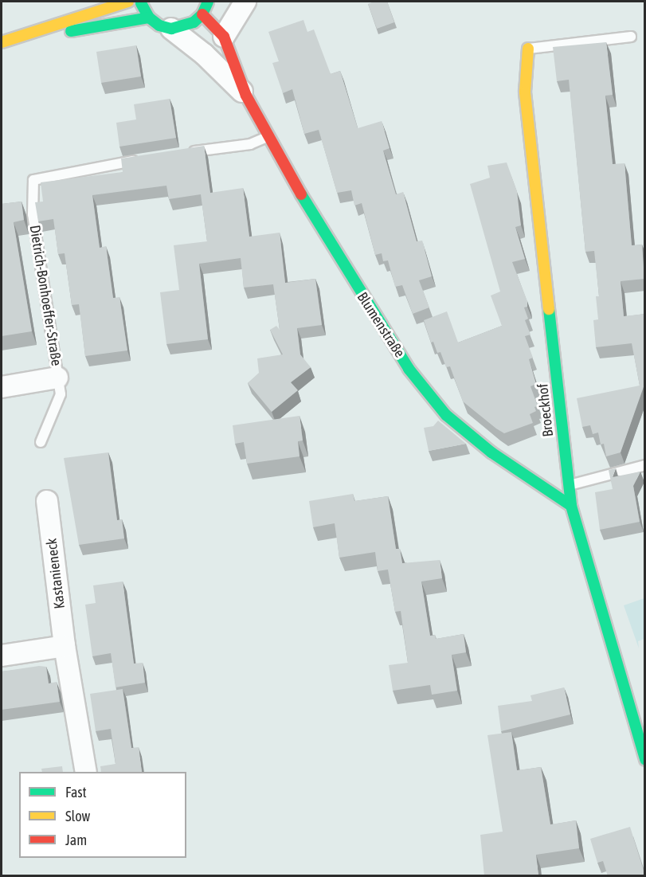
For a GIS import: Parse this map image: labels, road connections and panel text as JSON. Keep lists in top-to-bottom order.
{
  "streets": {
    "street": [
      "Dietrich-Bonhoeffer-Straße",
      "Blumenstraße",
      "Broeckhof",
      "Kastanieneck"
    ]
  },
  "crossings": [
    ["Blumenstraße", "Broeckhof"]
  ],
  "legend": ["Fast", "Slow", "Jam"]
}
